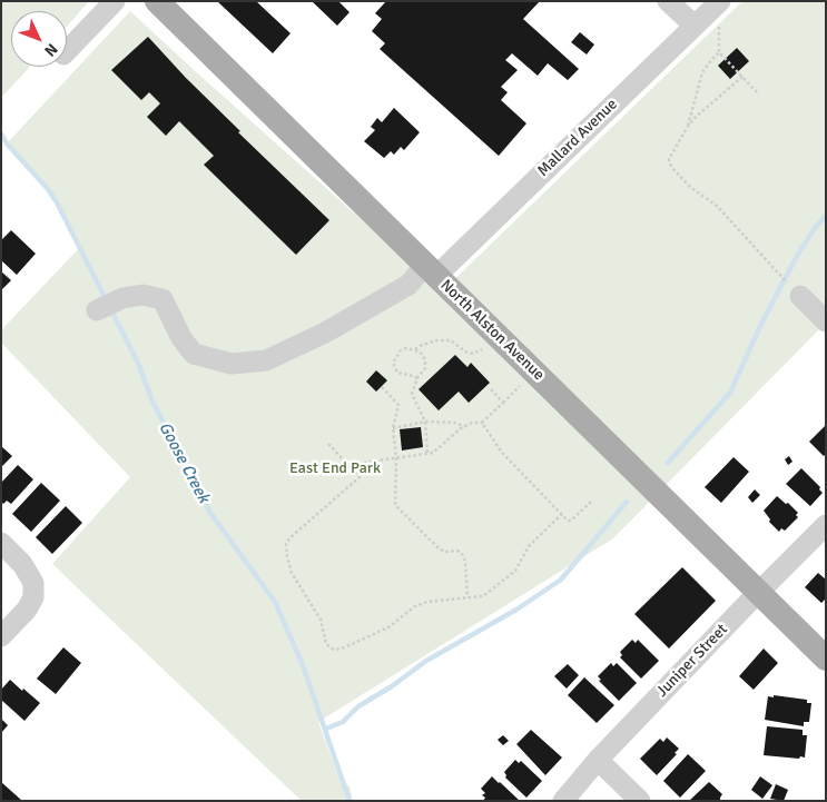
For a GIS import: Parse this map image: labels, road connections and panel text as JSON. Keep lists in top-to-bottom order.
{
  "streets": {
    "main road": ["North Alston Avenue"],
    "street": ["Mallard Avenue", "Juniper Street"]
  },
  "crossings": [
    ["Mallard Avenue", "North Alston Avenue"],
    ["North Alston Avenue", "Juniper Street"]
  ],
  "water": ["Goose Creek"],
  "parks": ["East End Park"],
  "north": "bottom right"
}
